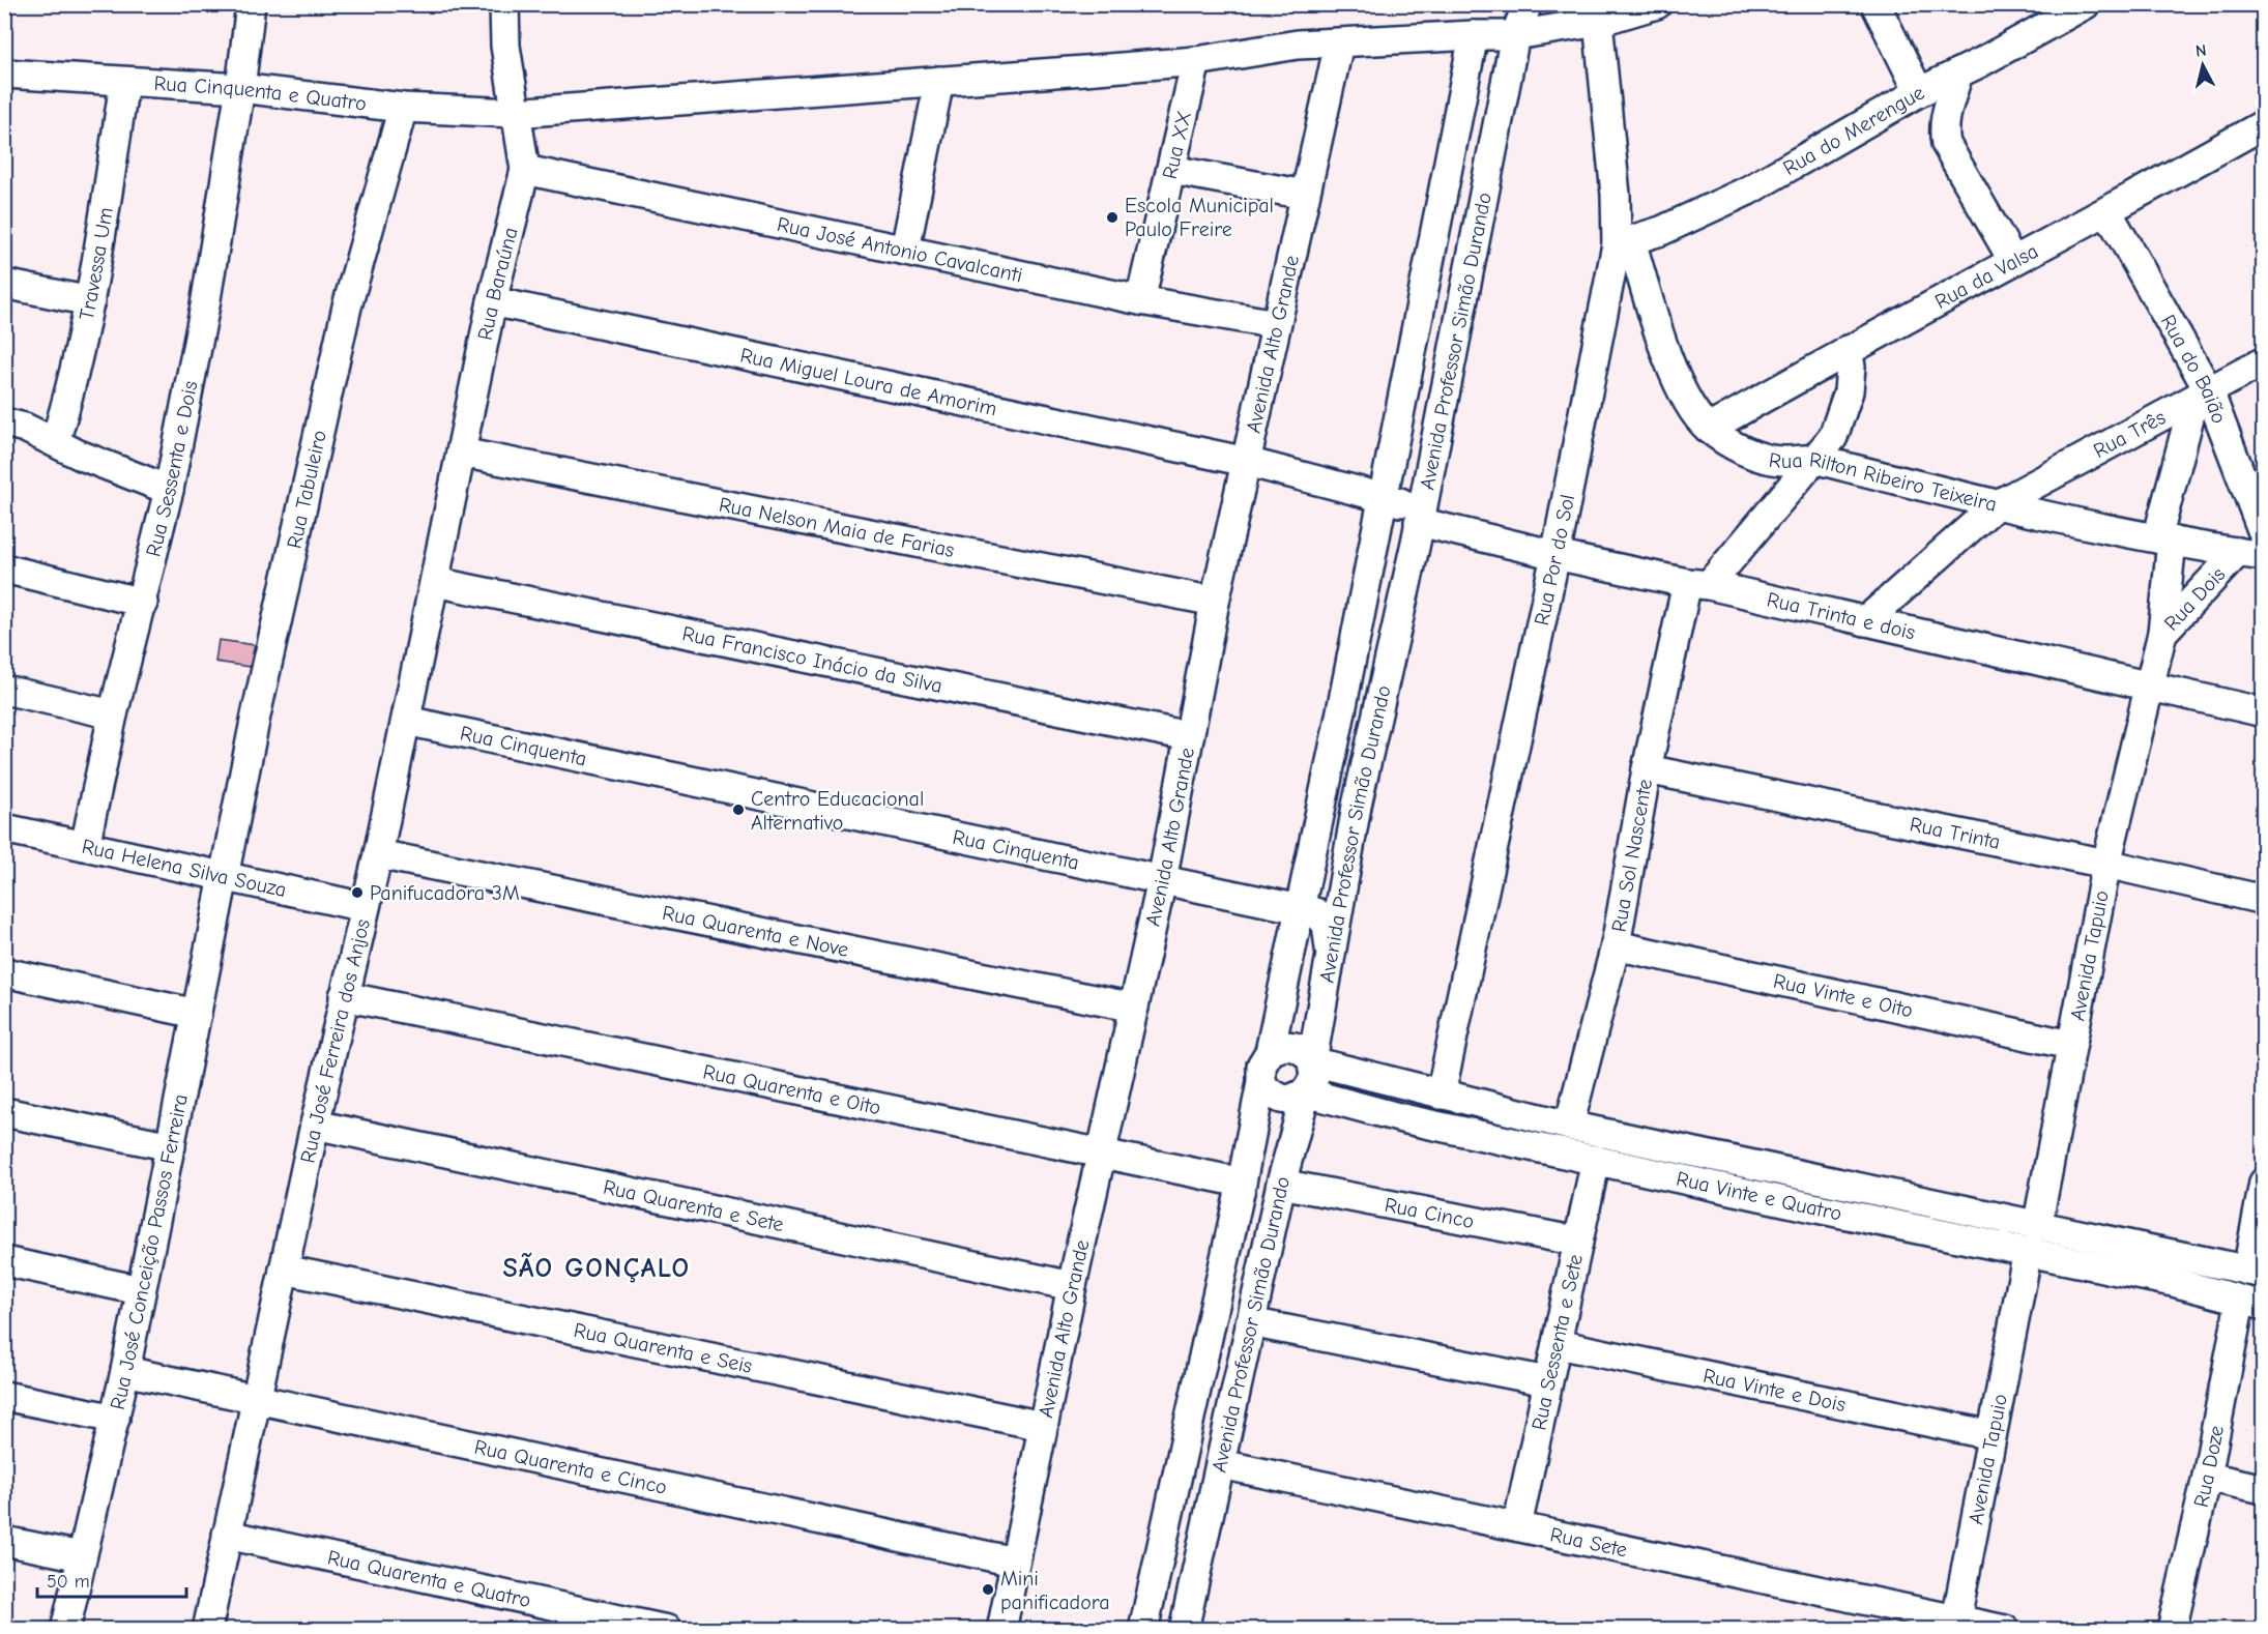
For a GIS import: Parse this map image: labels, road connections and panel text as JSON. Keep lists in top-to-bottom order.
{
  "streets": {
    "street": [
      "Rua Cinquenta e Quatro",
      "Rua do Merengue",
      "Rua XX",
      "Rua José Antonio Cavalcanti",
      "Travessa Um",
      "Rua da Valsa",
      "Rua Baraúna",
      "Avenida Professor Simão Durando",
      "Avenida Alto Grande",
      "Rua do Baião",
      "Rua Miguel Loura de Amorim",
      "Rua Três",
      "Rua Sessenta e Dois",
      "Rua Rilton Ribeiro Teixeira",
      "Rua Tabuleiro",
      "Rua Nelson Maia de Farias",
      "Rua Por do Sol",
      "Rua Dois",
      "Rua Trinta e dois",
      "Rua Francisco Inácio da Silva",
      "Rua Cinquenta",
      "Rua Trinta",
      "Rua Sol Nascente",
      "Rua Helena Silva Souza",
      "Rua Quarenta e Nove",
      "Avenida Tapuio",
      "Rua Vinte e Oito",
      "Rua José Ferreira dos Anjos",
      "Rua Quarenta e Oito",
      "Rua Vinte e Quatro",
      "Rua Quarenta e Sete",
      "Rua Cinco",
      "Rua José Conceição Passos Ferreira",
      "Rua Sessenta e Sete",
      "Rua Quarenta e Seis",
      "Rua Vinte e Dois",
      "Rua Quarenta e Cinco",
      "Rua Doze",
      "Rua Sete",
      "Rua Quarenta e Quatro"
    ]
  },
  "crossings": [
    ["Rua Cinquenta e Quatro", "Rua XX"],
    ["Rua Cinquenta e Quatro", "Travessa Um"],
    ["Rua Cinquenta e Quatro", "Rua Baraúna"],
    ["Rua Cinquenta e Quatro", "Avenida Professor Simão Durando"],
    ["Rua Cinquenta e Quatro", "Avenida Alto Grande"],
    ["Rua Cinquenta e Quatro", "Rua Sessenta e Dois"],
    ["Rua Cinquenta e Quatro", "Rua Tabuleiro"],
    ["Rua Cinquenta e Quatro", "Rua Por do Sol"],
    ["Rua do Merengue", "Rua Rilton Ribeiro Teixeira"],
    ["Rua do Merengue", "Rua Por do Sol"],
    ["Rua XX", "Rua José Antonio Cavalcanti"],
    ["Rua José Antonio Cavalcanti", "Rua Baraúna"],
    ["Rua José Antonio Cavalcanti", "Avenida Alto Grande"],
    ["Rua da Valsa", "Rua do Baião"],
    ["Rua da Valsa", "Rua Rilton Ribeiro Teixeira"],
    ["Rua Baraúna", "Rua Miguel Loura de Amorim"],
    ["Rua Baraúna", "Rua Nelson Maia de Farias"],
    ["Rua Baraúna", "Rua José Ferreira dos Anjos"],
    ["Avenida Professor Simão Durando", "Rua Miguel Loura de Amorim"],
    ["Avenida Professor Simão Durando", "Rua Trinta e dois"],
    ["Avenida Professor Simão Durando", "Rua Cinquenta"],
    ["Avenida Professor Simão Durando", "Rua Quarenta e Oito"],
    ["Avenida Professor Simão Durando", "Rua Vinte e Quatro"],
    ["Avenida Professor Simão Durando", "Rua Cinco"],
    ["Avenida Professor Simão Durando", "Rua Sete"],
    ["Avenida Alto Grande", "Rua Miguel Loura de Amorim"],
    ["Avenida Alto Grande", "Rua Nelson Maia de Farias"],
    ["Avenida Alto Grande", "Rua Francisco Inácio da Silva"],
    ["Avenida Alto Grande", "Rua Cinquenta"],
    ["Avenida Alto Grande", "Rua Quarenta e Nove"],
    ["Avenida Alto Grande", "Rua Quarenta e Oito"],
    ["Avenida Alto Grande", "Rua Quarenta e Sete"],
    ["Avenida Alto Grande", "Rua Quarenta e Seis"],
    ["Avenida Alto Grande", "Rua Quarenta e Cinco"],
    ["Rua do Baião", "Rua Três"],
    ["Rua Miguel Loura de Amorim", "Rua Trinta e dois"],
    ["Rua Três", "Rua Rilton Ribeiro Teixeira"],
    ["Rua Três", "Rua Trinta e dois"],
    ["Rua Sessenta e Dois", "Rua Helena Silva Souza"],
    ["Rua Rilton Ribeiro Teixeira", "Rua Por do Sol"],
    ["Rua Rilton Ribeiro Teixeira", "Rua Dois"],
    ["Rua Tabuleiro", "Rua Helena Silva Souza"],
    ["Rua Tabuleiro", "Rua José Conceição Passos Ferreira"],
    ["Rua Nelson Maia de Farias", "Rua José Ferreira dos Anjos"],
    ["Rua Por do Sol", "Rua Trinta e dois"],
    ["Rua Por do Sol", "Rua Vinte e Quatro"],
    ["Rua Dois", "Rua Trinta e dois"],
    ["Rua Dois", "Avenida Tapuio"],
    ["Rua Trinta e dois", "Rua Sol Nascente"],
    ["Rua Trinta e dois", "Avenida Tapuio"],
    ["Rua Francisco Inácio da Silva", "Rua José Ferreira dos Anjos"],
    ["Rua Cinquenta", "Rua José Ferreira dos Anjos"],
    ["Rua Trinta", "Rua Sol Nascente"],
    ["Rua Trinta", "Avenida Tapuio"],
    ["Rua Sol Nascente", "Rua Vinte e Oito"],
    ["Rua Sol Nascente", "Rua Vinte e Quatro"],
    ["Rua Helena Silva Souza", "Rua José Ferreira dos Anjos"],
    ["Rua Helena Silva Souza", "Rua José Conceição Passos Ferreira"],
    ["Rua Quarenta e Nove", "Rua José Ferreira dos Anjos"],
    ["Avenida Tapuio", "Rua Vinte e Oito"],
    ["Avenida Tapuio", "Rua Vinte e Quatro"],
    ["Avenida Tapuio", "Rua Vinte e Dois"],
    ["Avenida Tapuio", "Rua Sete"],
    ["Rua José Ferreira dos Anjos", "Rua Quarenta e Oito"],
    ["Rua José Ferreira dos Anjos", "Rua Quarenta e Sete"],
    ["Rua José Ferreira dos Anjos", "Rua Quarenta e Seis"],
    ["Rua José Ferreira dos Anjos", "Rua Quarenta e Cinco"],
    ["Rua José Ferreira dos Anjos", "Rua Quarenta e Quatro"],
    ["Rua Vinte e Quatro", "Rua Sessenta e Sete"],
    ["Rua Vinte e Quatro", "Rua Doze"],
    ["Rua Cinco", "Rua Sessenta e Sete"],
    ["Rua José Conceição Passos Ferreira", "Rua Quarenta e Cinco"],
    ["Rua Sessenta e Sete", "Rua Vinte e Dois"],
    ["Rua Sessenta e Sete", "Rua Sete"]
  ],
  "districts": ["SÃO GONÇALO"],
  "places": [
    "Escola Municipal Paulo Freire",
    "Centro Educacional Alternativo",
    "Panifucadora 3M",
    "Mini panificadora"
  ],
  "scale_bar": "50 m",
  "north": "top"
}
